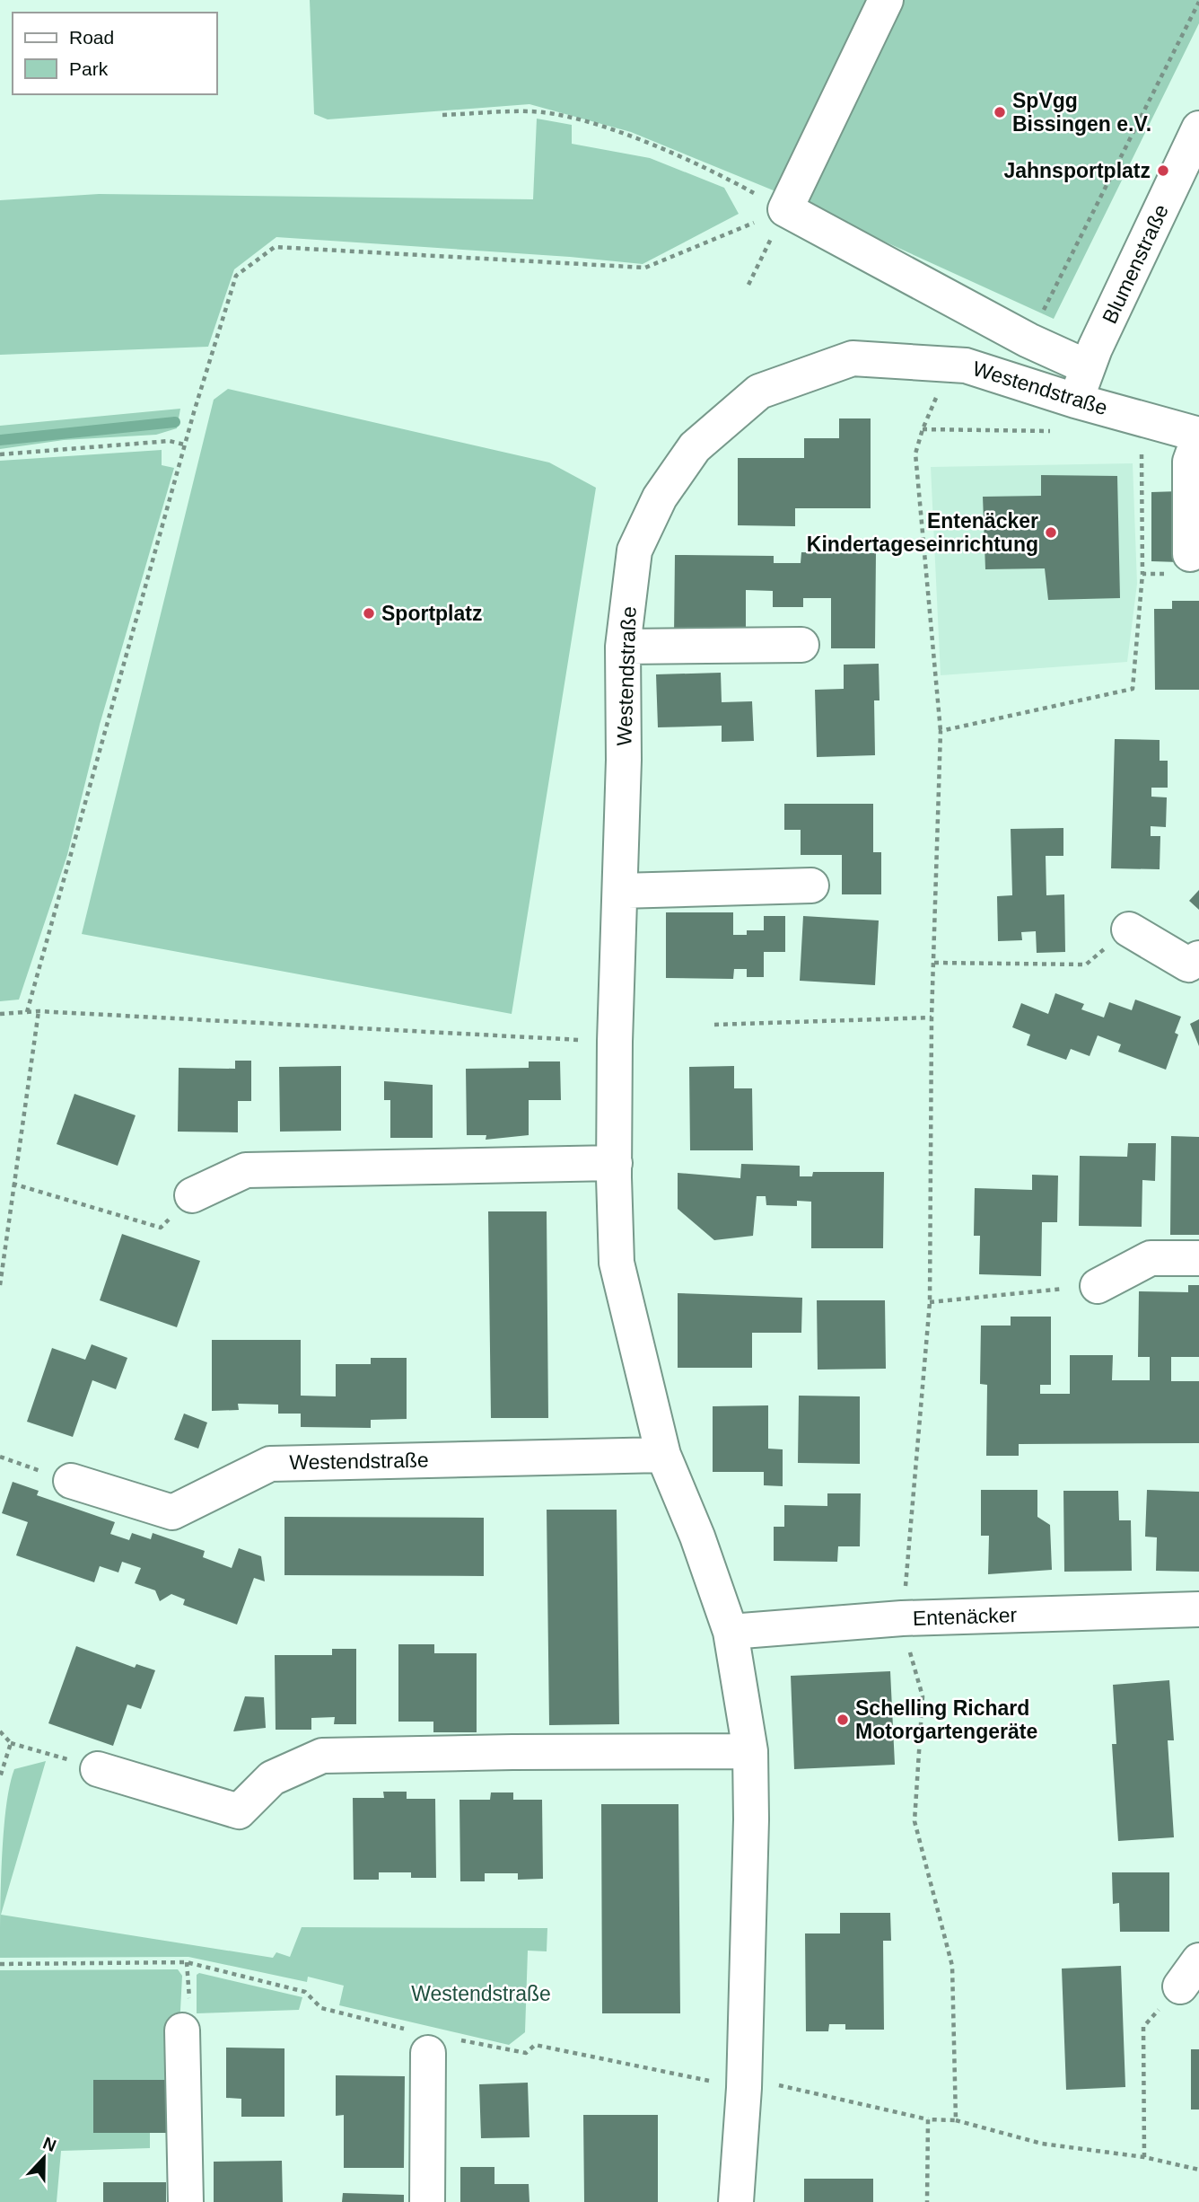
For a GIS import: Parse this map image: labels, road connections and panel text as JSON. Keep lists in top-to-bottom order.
{
  "streets": {
    "street": ["Blumenstraße", "Westendstraße", "Entenäcker"]
  },
  "crossings": [
    ["Blumenstraße", "Westendstraße"],
    ["Westendstraße", "Entenäcker"]
  ],
  "parks": ["Westendstraße"],
  "places": [
    "SpVgg Bissingen e.V.",
    "Jahnsportplatz",
    "Entenäcker Kindertageseinrichtung",
    "Sportplatz",
    "Schelling Richard Motorgartengeräte"
  ],
  "legend": ["Road", "Park"],
  "north": "top"
}
